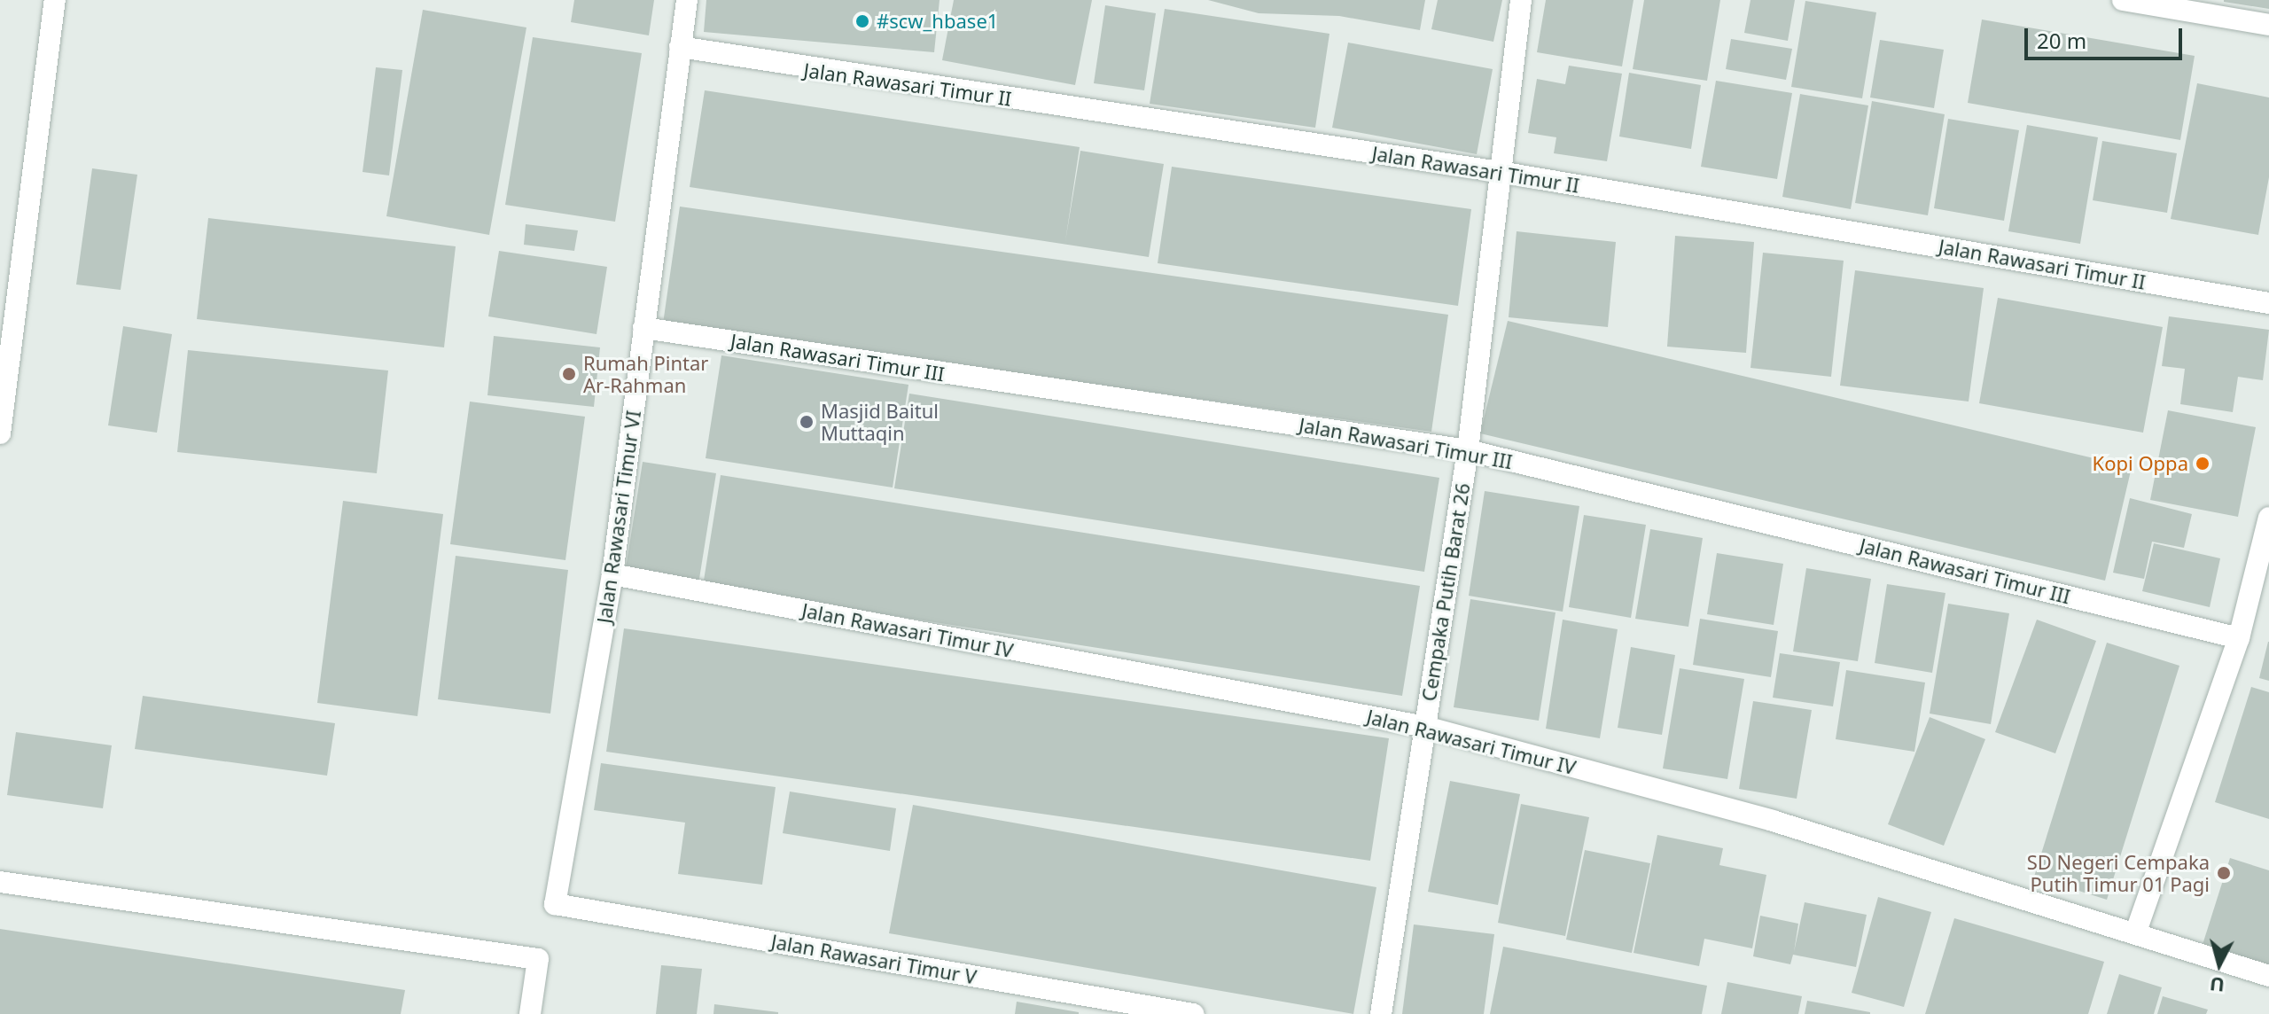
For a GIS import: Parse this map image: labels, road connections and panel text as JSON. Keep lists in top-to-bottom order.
{
  "streets": {
    "street": [
      "Jalan Rawasari Timur II",
      "Jalan Rawasari Timur III",
      "Jalan Rawasari Timur VI",
      "Cempaka Putih Barat 26",
      "Jalan Rawasari Timur IV",
      "Jalan Rawasari Timur V"
    ]
  },
  "crossings": [
    ["Jalan Rawasari Timur II", "Jalan Rawasari Timur VI"],
    ["Jalan Rawasari Timur II", "Cempaka Putih Barat 26"],
    ["Jalan Rawasari Timur III", "Jalan Rawasari Timur VI"],
    ["Jalan Rawasari Timur III", "Cempaka Putih Barat 26"],
    ["Jalan Rawasari Timur VI", "Jalan Rawasari Timur IV"],
    ["Jalan Rawasari Timur VI", "Jalan Rawasari Timur V"],
    ["Cempaka Putih Barat 26", "Jalan Rawasari Timur IV"]
  ],
  "places": [
    "#scw_hbase1",
    "Rumah Pintar Ar-Rahman",
    "Masjid Baitul Muttaqin",
    "Kopi Oppa",
    "SD Negeri Cempaka Putih Timur 01 Pagi"
  ],
  "scale_bar": "20 m",
  "north": "bottom"
}
